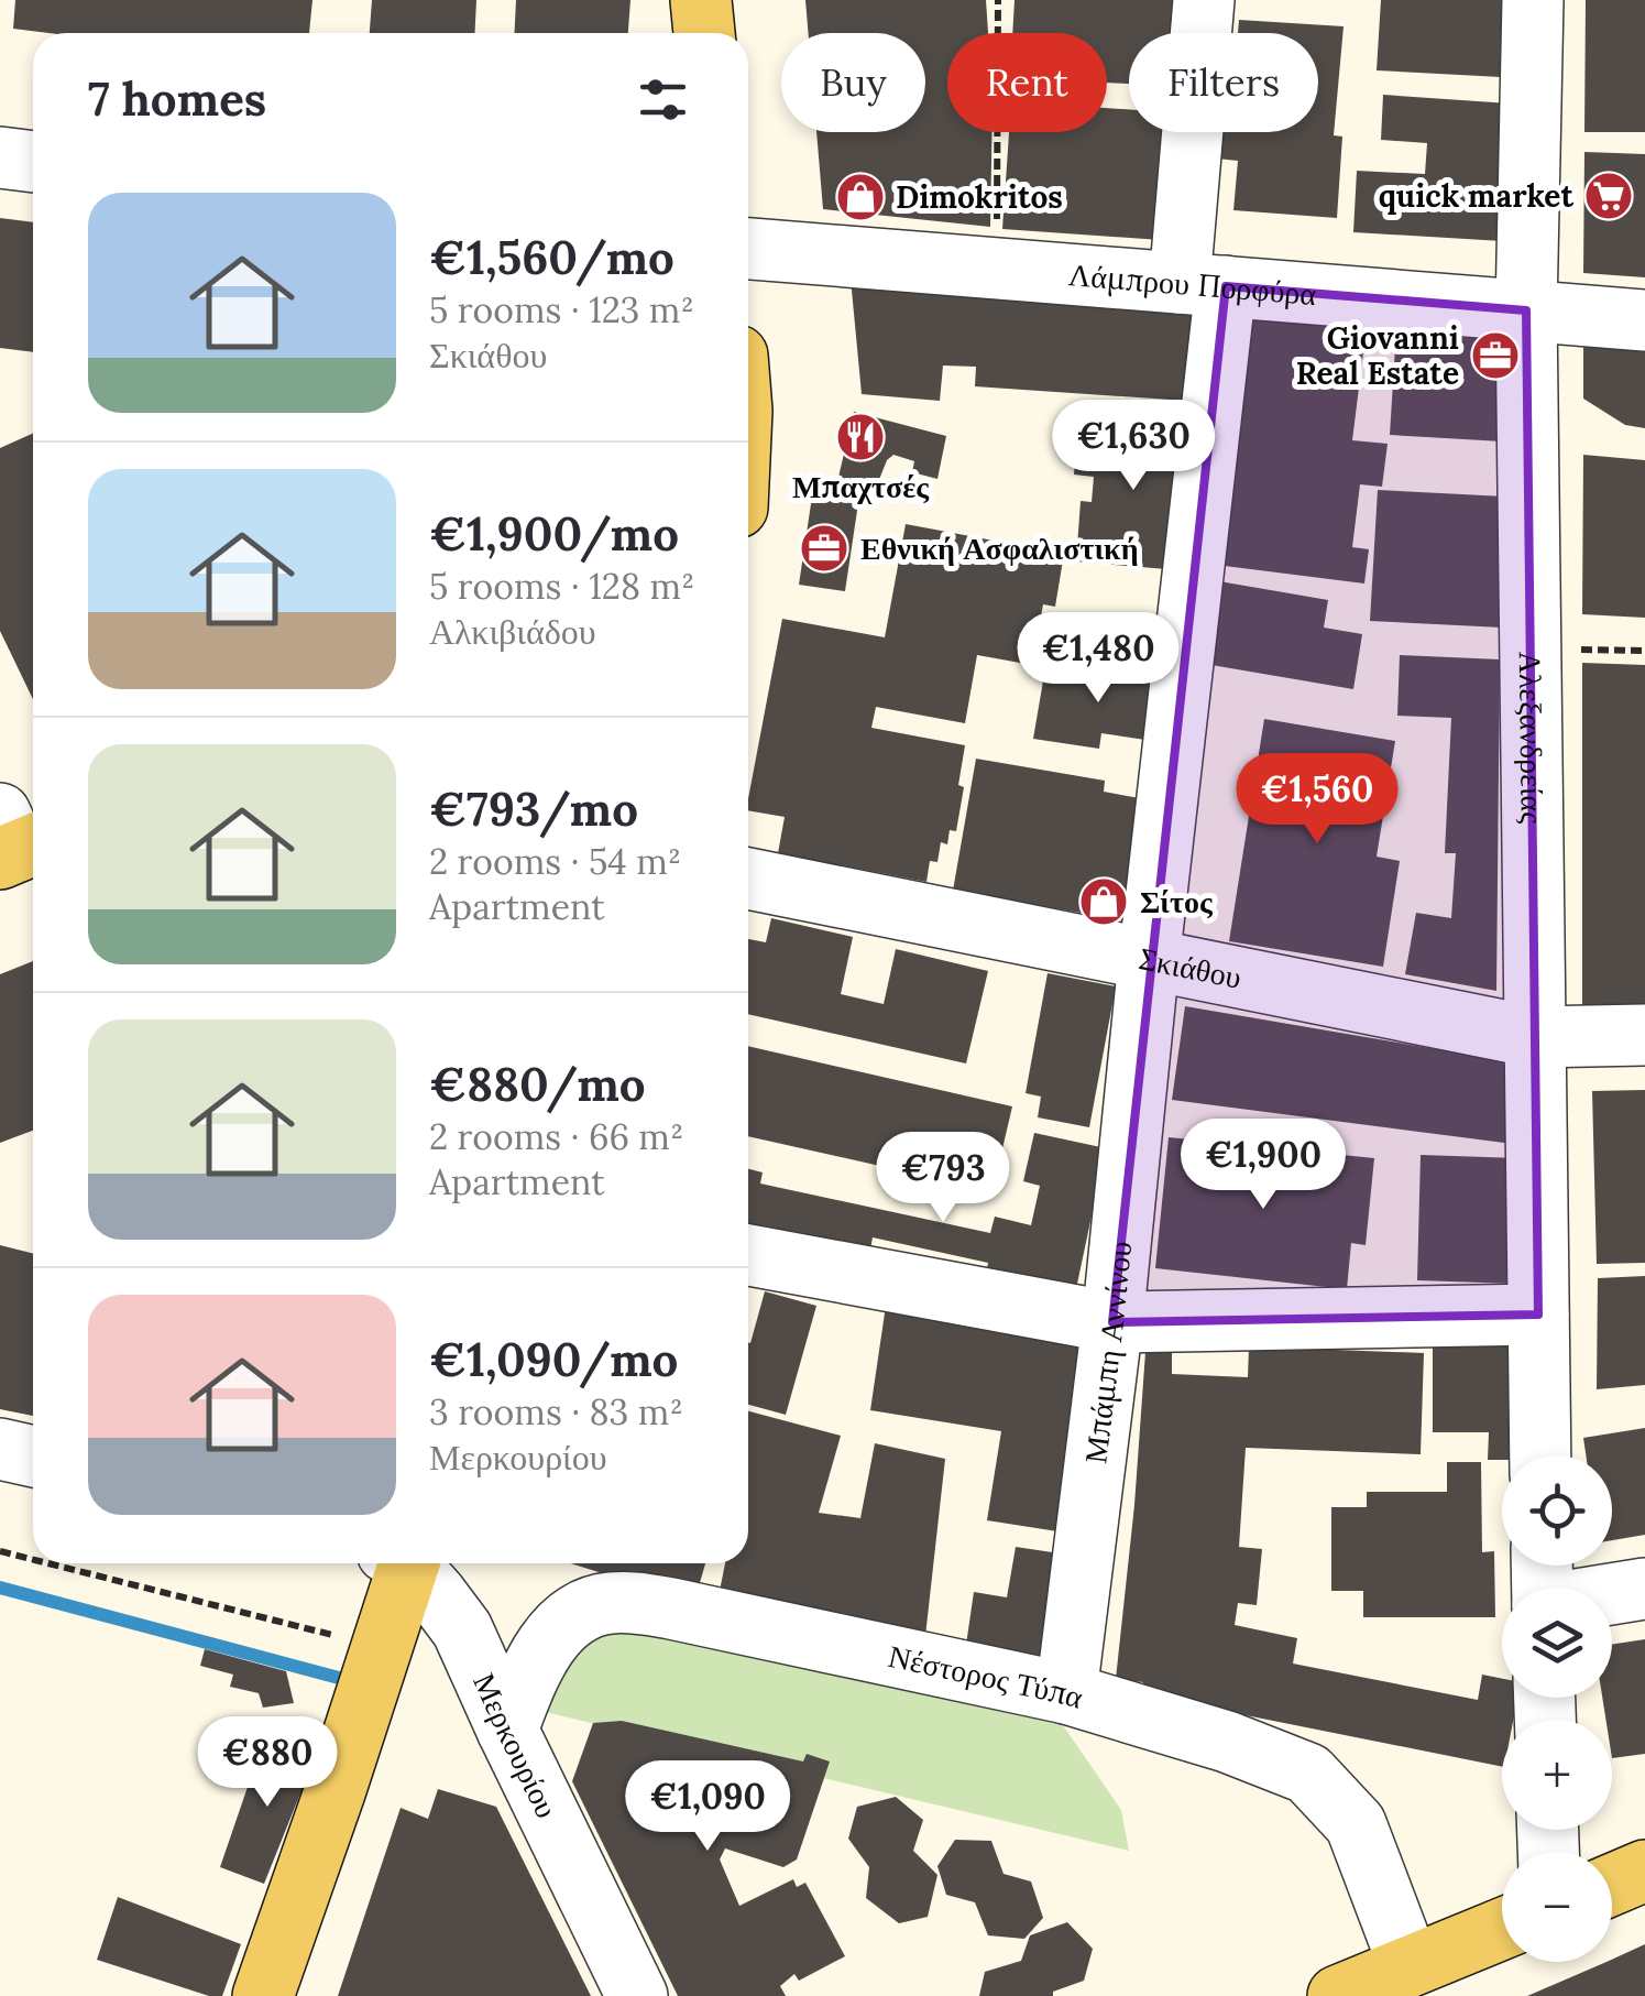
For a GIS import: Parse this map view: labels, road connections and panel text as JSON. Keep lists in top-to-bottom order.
{
  "streets": {
    "street": [
      "Λάμπρου Πορφύρα",
      "Αλεξανδρείας",
      "Σκιάθου",
      "Μπάμπη Αννίνου",
      "Νέστορος Τύπα",
      "Μερκουρίου"
    ]
  },
  "crossings": [
    ["Λάμπρου Πορφύρα", "Αλεξανδρείας"],
    ["Λάμπρου Πορφύρα", "Μπάμπη Αννίνου"],
    ["Αλεξανδρείας", "Σκιάθου"],
    ["Σκιάθου", "Μπάμπη Αννίνου"],
    ["Μπάμπη Αννίνου", "Νέστορος Τύπα"],
    ["Νέστορος Τύπα", "Μερκουρίου"]
  ],
  "places": {
    "supermarket": ["quick market"],
    "shop": ["Dimokritos", "Σίτος"],
    "office": ["Giovanni Real Estate", "Εθνική Ασφαλιστική"],
    "restaurant": ["Μπαχτσές"]
  },
  "page": {
    "chip": ["Buy", "Rent", "Filters"],
    "heading": "7 homes",
    "list": [
      {
        "name": "€1,560/mo",
        "note": "5 rooms · 123 m² · Σκιάθου"
      },
      {
        "name": "€1,900/mo",
        "note": "5 rooms · 128 m² · Αλκιβιάδου"
      },
      {
        "name": "€793/mo",
        "note": "2 rooms · 54 m² · Apartment"
      },
      {
        "name": "€880/mo",
        "note": "2 rooms · 66 m² · Apartment"
      },
      {
        "name": "€1,090/mo",
        "note": "3 rooms · 83 m² · Μερκουρίου"
      }
    ],
    "price": [
      "€1,630",
      "€1,480",
      "€1,560",
      "€1,900",
      "€793",
      "€880",
      "€1,090"
    ],
    "map_buttons": ["+", "−"]
  }
}
